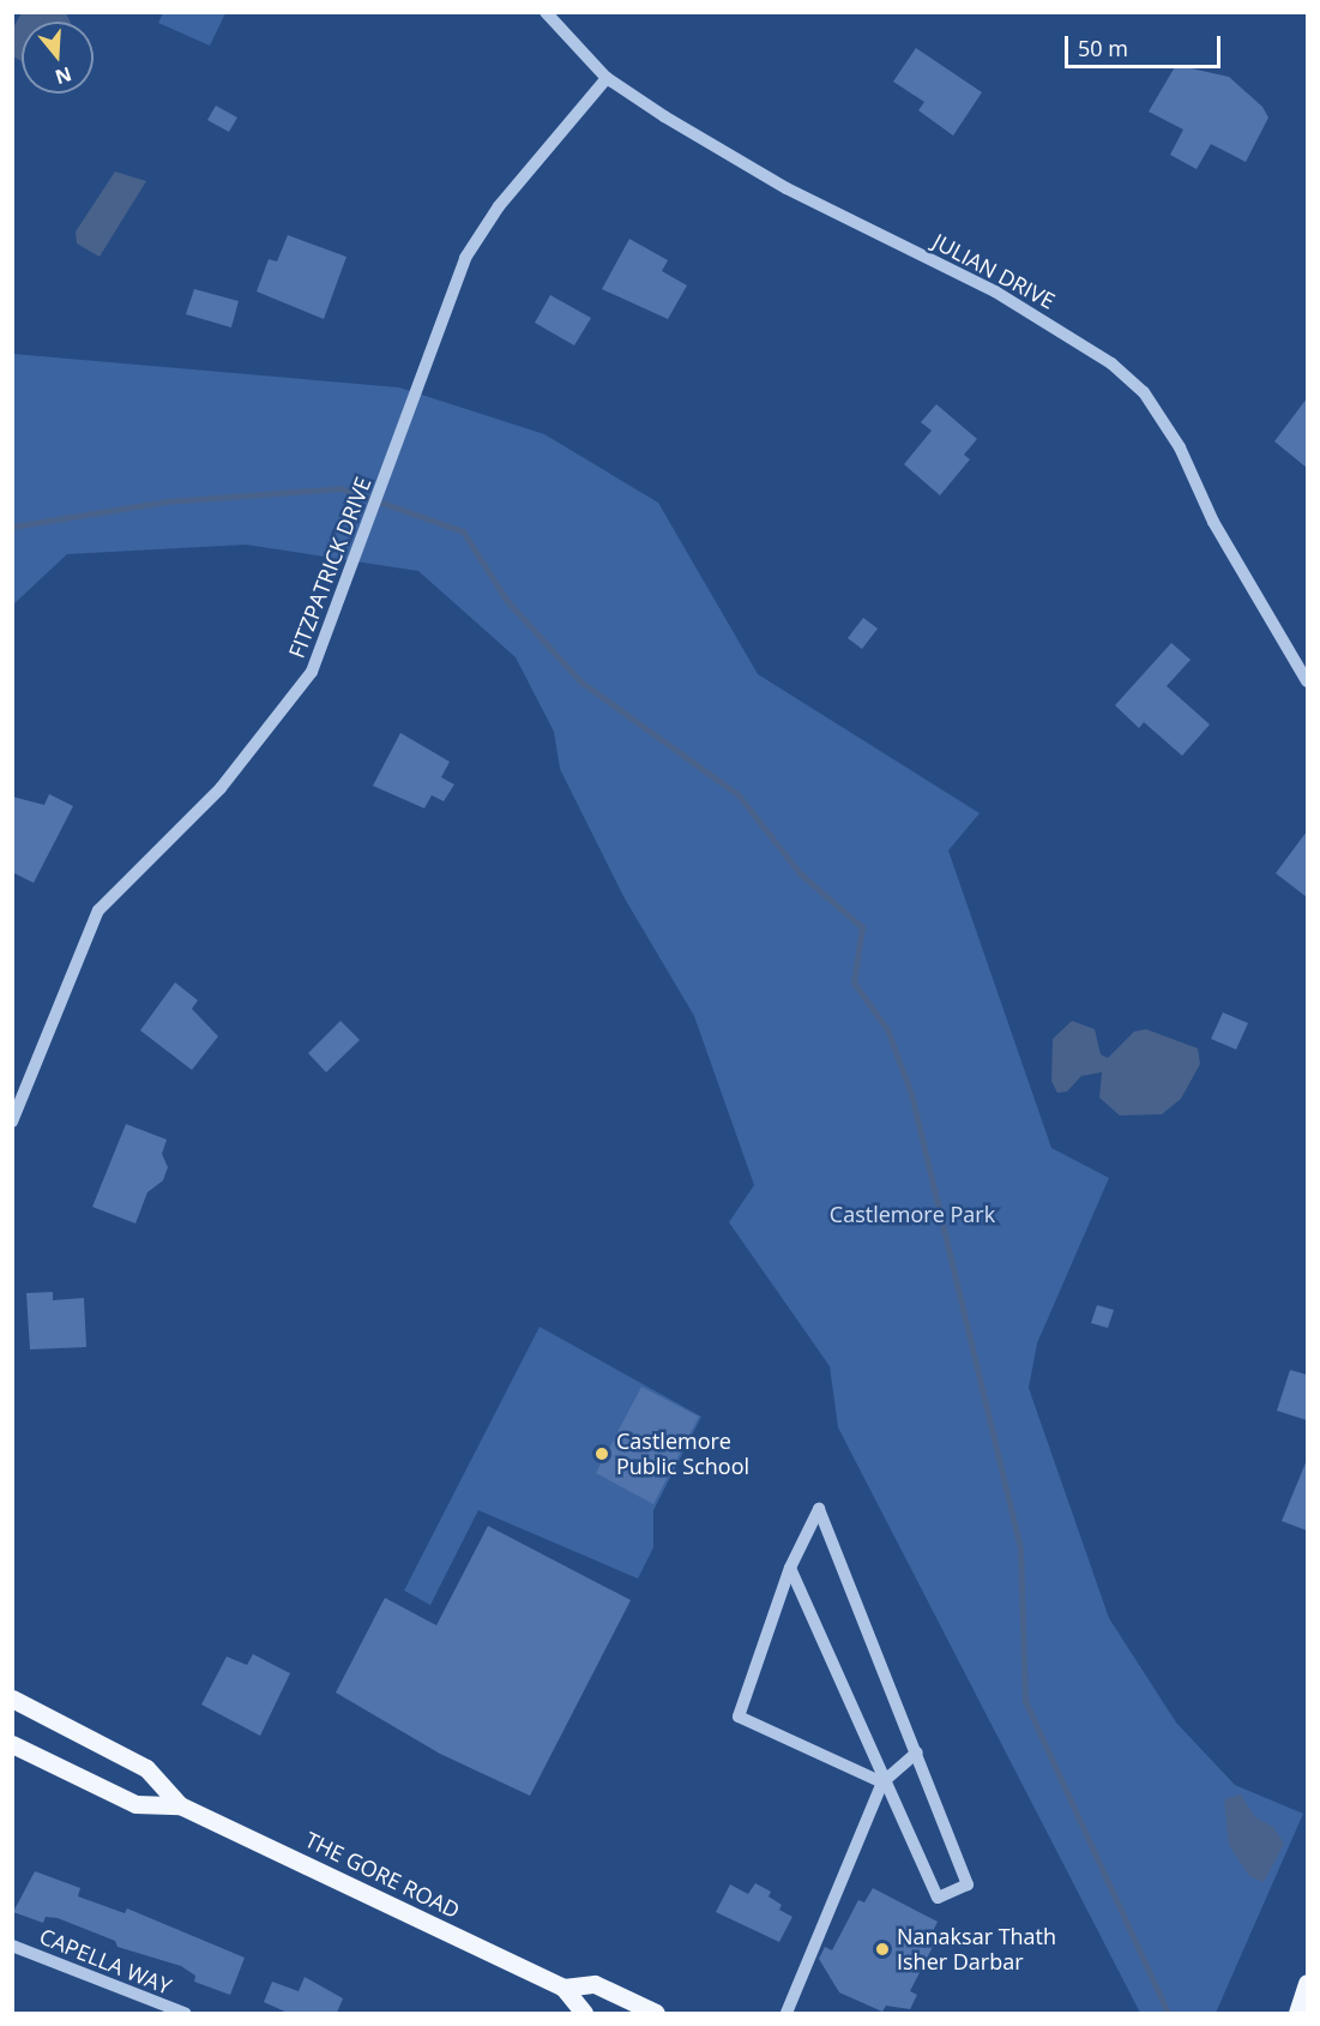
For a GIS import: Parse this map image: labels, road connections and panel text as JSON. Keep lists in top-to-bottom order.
{
  "streets": {
    "main road": ["THE GORE ROAD"],
    "street": ["JULIAN DRIVE", "FITZPATRICK DRIVE", "CAPELLA WAY"]
  },
  "crossings": [
    ["JULIAN DRIVE", "FITZPATRICK DRIVE"]
  ],
  "parks": ["Castlemore Park"],
  "places": ["Castlemore Public School", "Nanaksar Thath Isher Darbar"],
  "scale_bar": "50 m",
  "north": "bottom"
}
